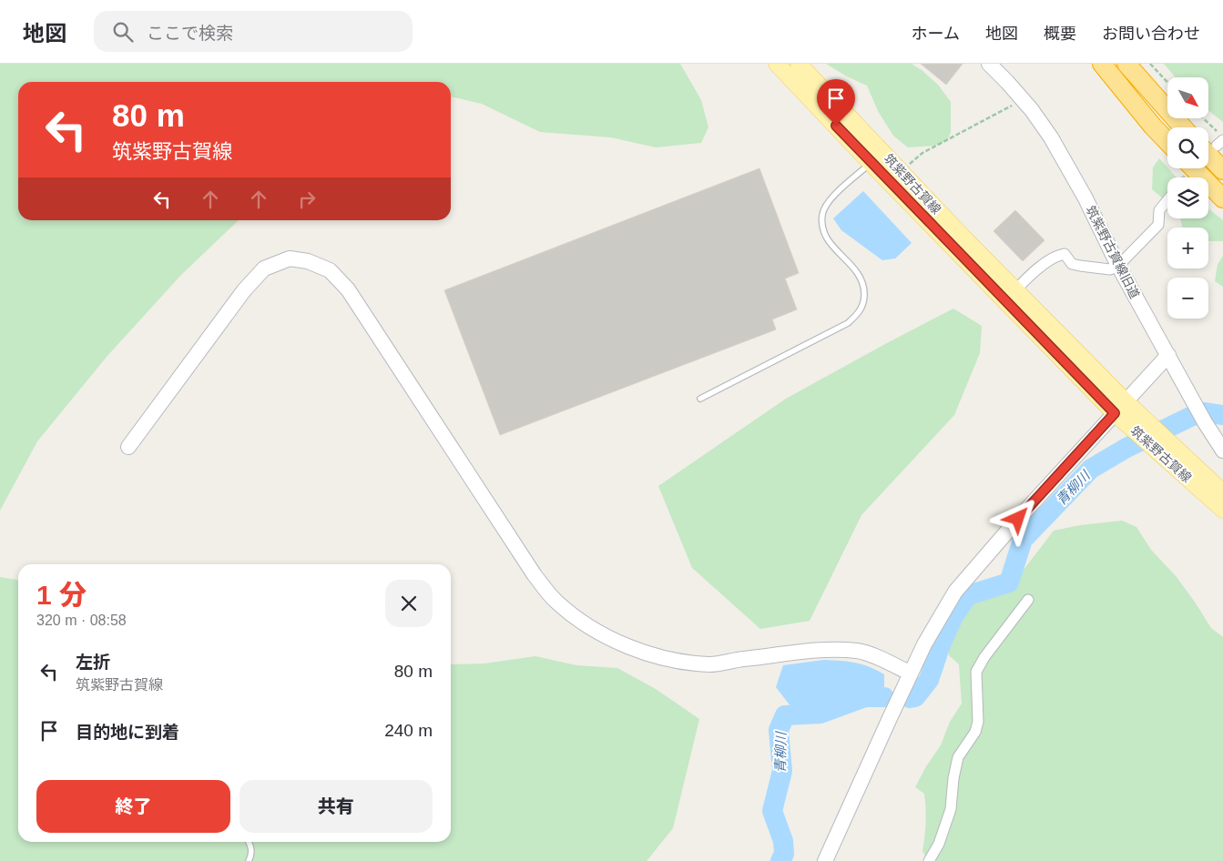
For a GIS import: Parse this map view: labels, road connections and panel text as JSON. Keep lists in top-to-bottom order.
{
  "streets": {
    "main road": ["筑紫野古賀線"],
    "street": ["筑紫野古賀線旧道"]
  },
  "water": ["青柳川"],
  "north": "bottom right",
  "page": {
    "header": "地図",
    "search": "ここで検索",
    "nav": [
      "ホーム",
      "地図",
      "概要",
      "お問い合わせ"
    ],
    "map_buttons": ["+", "−"],
    "turn": ["80 m", "筑紫野古賀線"],
    "heading": ["1 分", "320 m · 08:58"],
    "list": [
      {
        "name": "左折",
        "note": "筑紫野古賀線",
        "value": "80 m"
      },
      {
        "name": "目的地に到着",
        "value": "240 m"
      }
    ],
    "buttons": ["終了", "共有"]
  }
}
